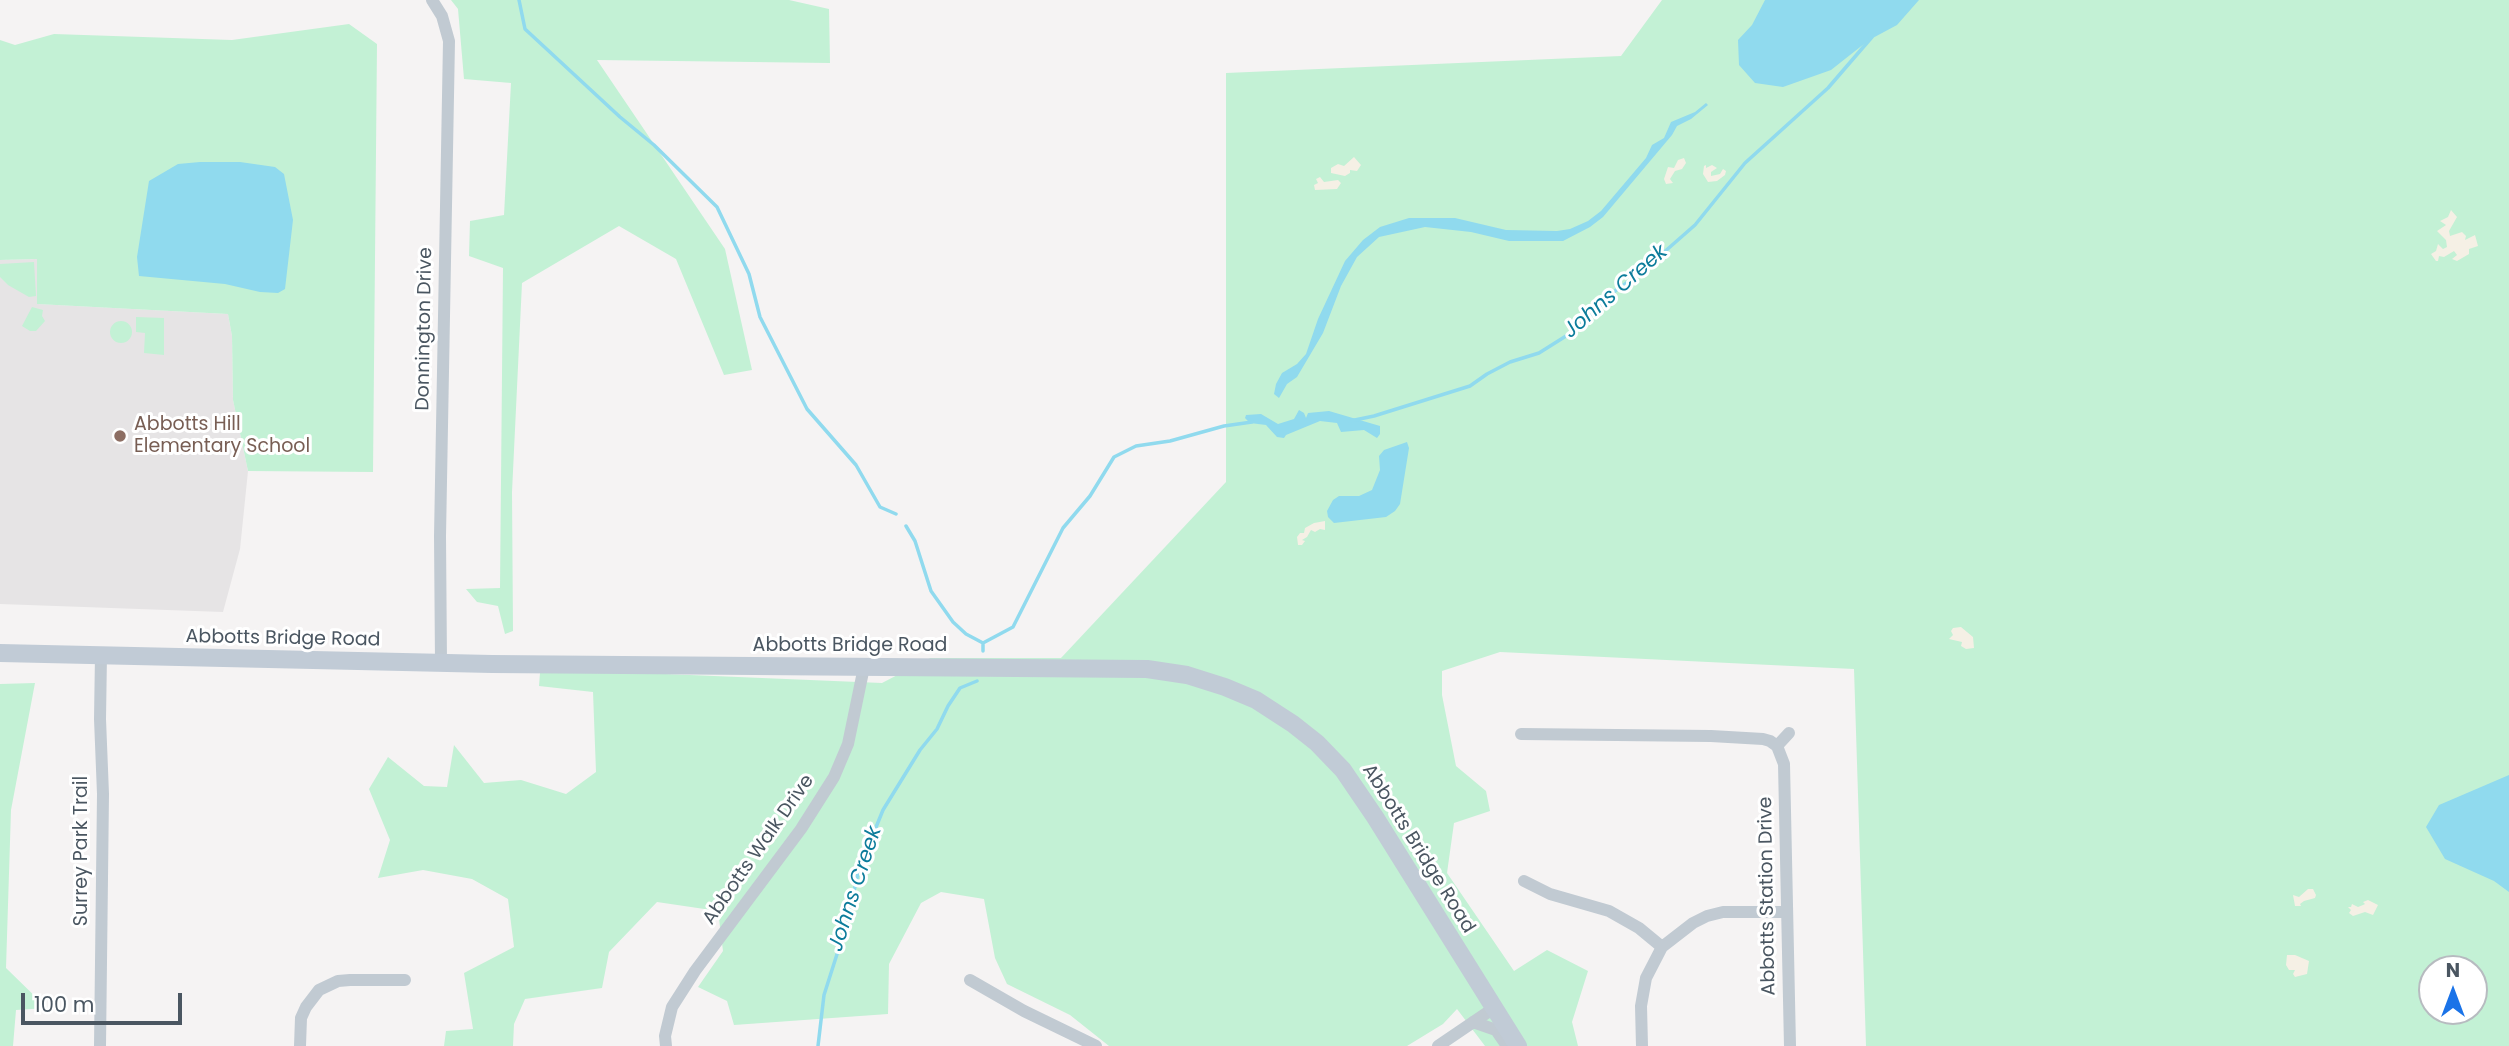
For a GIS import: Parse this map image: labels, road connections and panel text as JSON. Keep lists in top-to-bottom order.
{
  "streets": {
    "main road": ["Abbotts Bridge Road"],
    "street": [
      "Donnington Drive",
      "Abbotts Walk Drive",
      "Surrey Park Trail",
      "Abbotts Station Drive"
    ]
  },
  "crossings": [
    ["Donnington Drive", "Abbotts Bridge Road"],
    ["Abbotts Bridge Road", "Abbotts Walk Drive"],
    ["Abbotts Bridge Road", "Surrey Park Trail"]
  ],
  "water": ["Johns Creek"],
  "places": ["Abbotts Hill Elementary School"],
  "scale_bar": "100 m",
  "north": "top"
}
